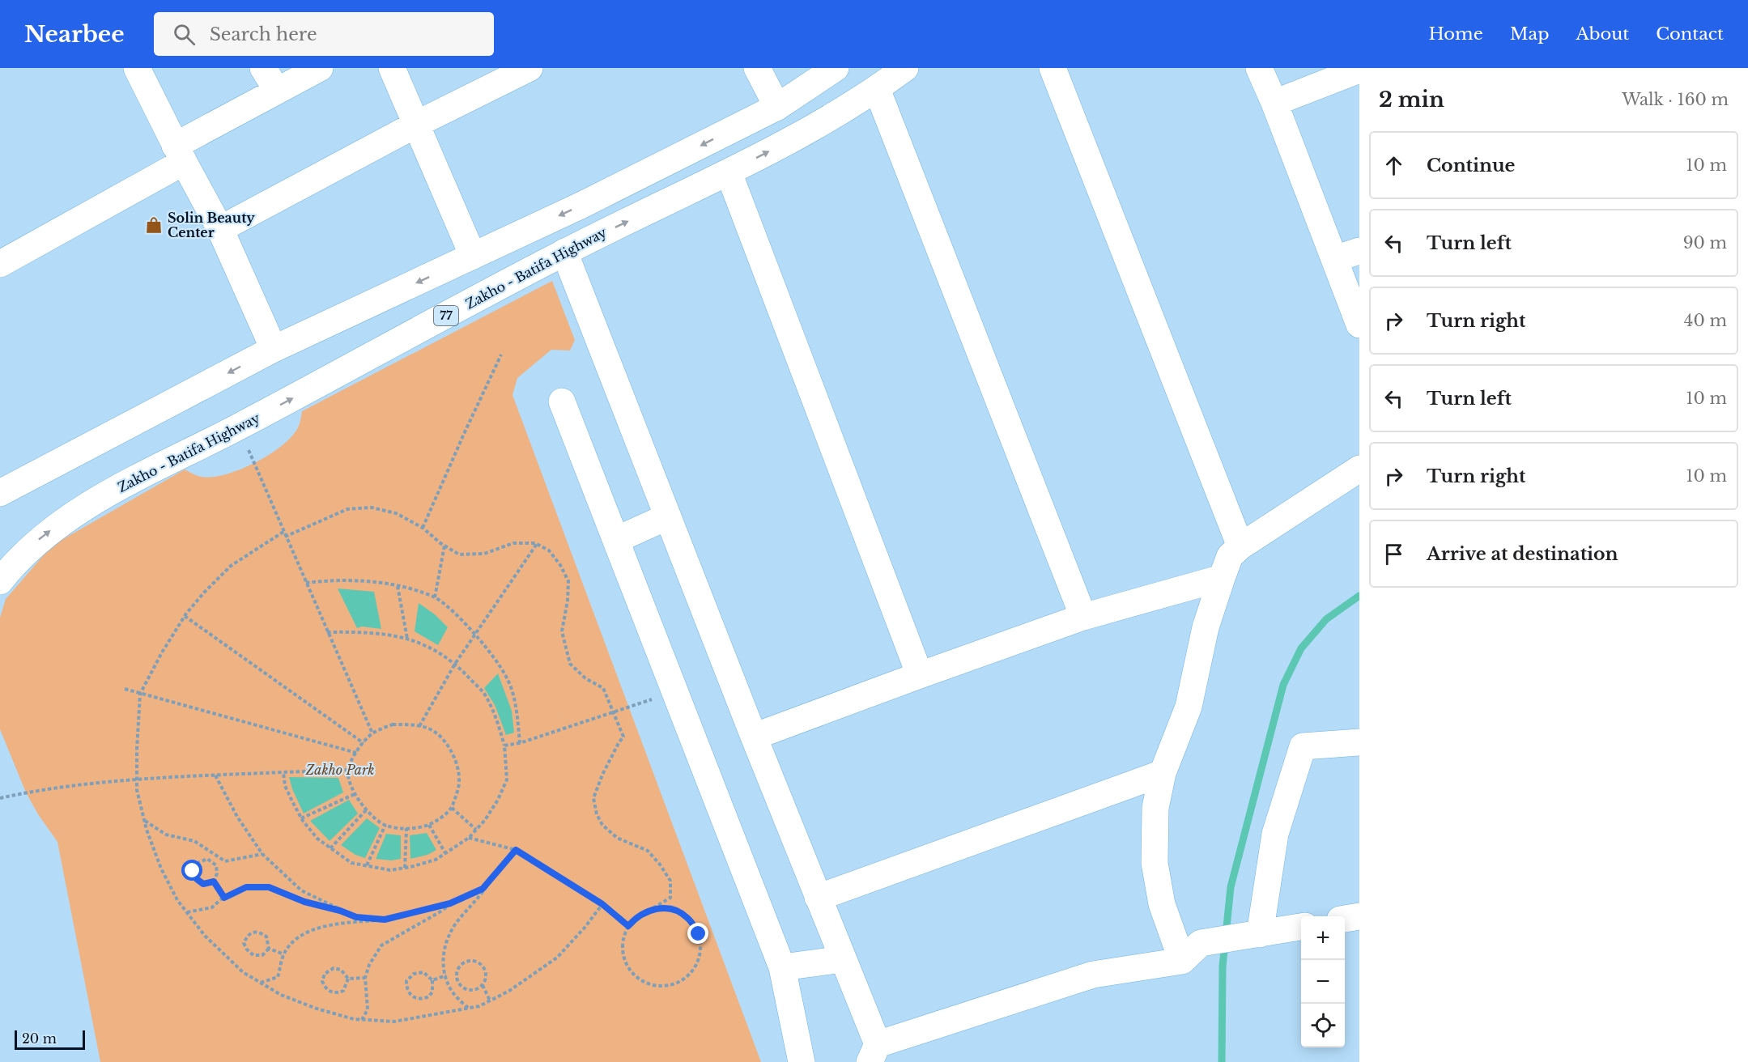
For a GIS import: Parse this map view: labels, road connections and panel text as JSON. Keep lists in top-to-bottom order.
{
  "streets": {
    "main road": ["Zakho - Batifa Highway", "77"]
  },
  "parks": ["Zakho Park"],
  "places": {
    "shop": ["Solin Beauty Center"]
  },
  "scale_bar": "20 m",
  "page": {
    "header": "Nearbee",
    "search": "Search here",
    "nav": [
      "Home",
      "Map",
      "About",
      "Contact"
    ],
    "heading": ["2 min", "Walk · 160 m"],
    "list": [
      ["Continue", "10 m"],
      ["Turn left", "90 m"],
      ["Turn right", "40 m"],
      ["Turn left", "10 m"],
      ["Turn right", "10 m"],
      "Arrive at destination"
    ],
    "map_buttons": ["+", "−"],
    "scale": "20 m"
  }
}
